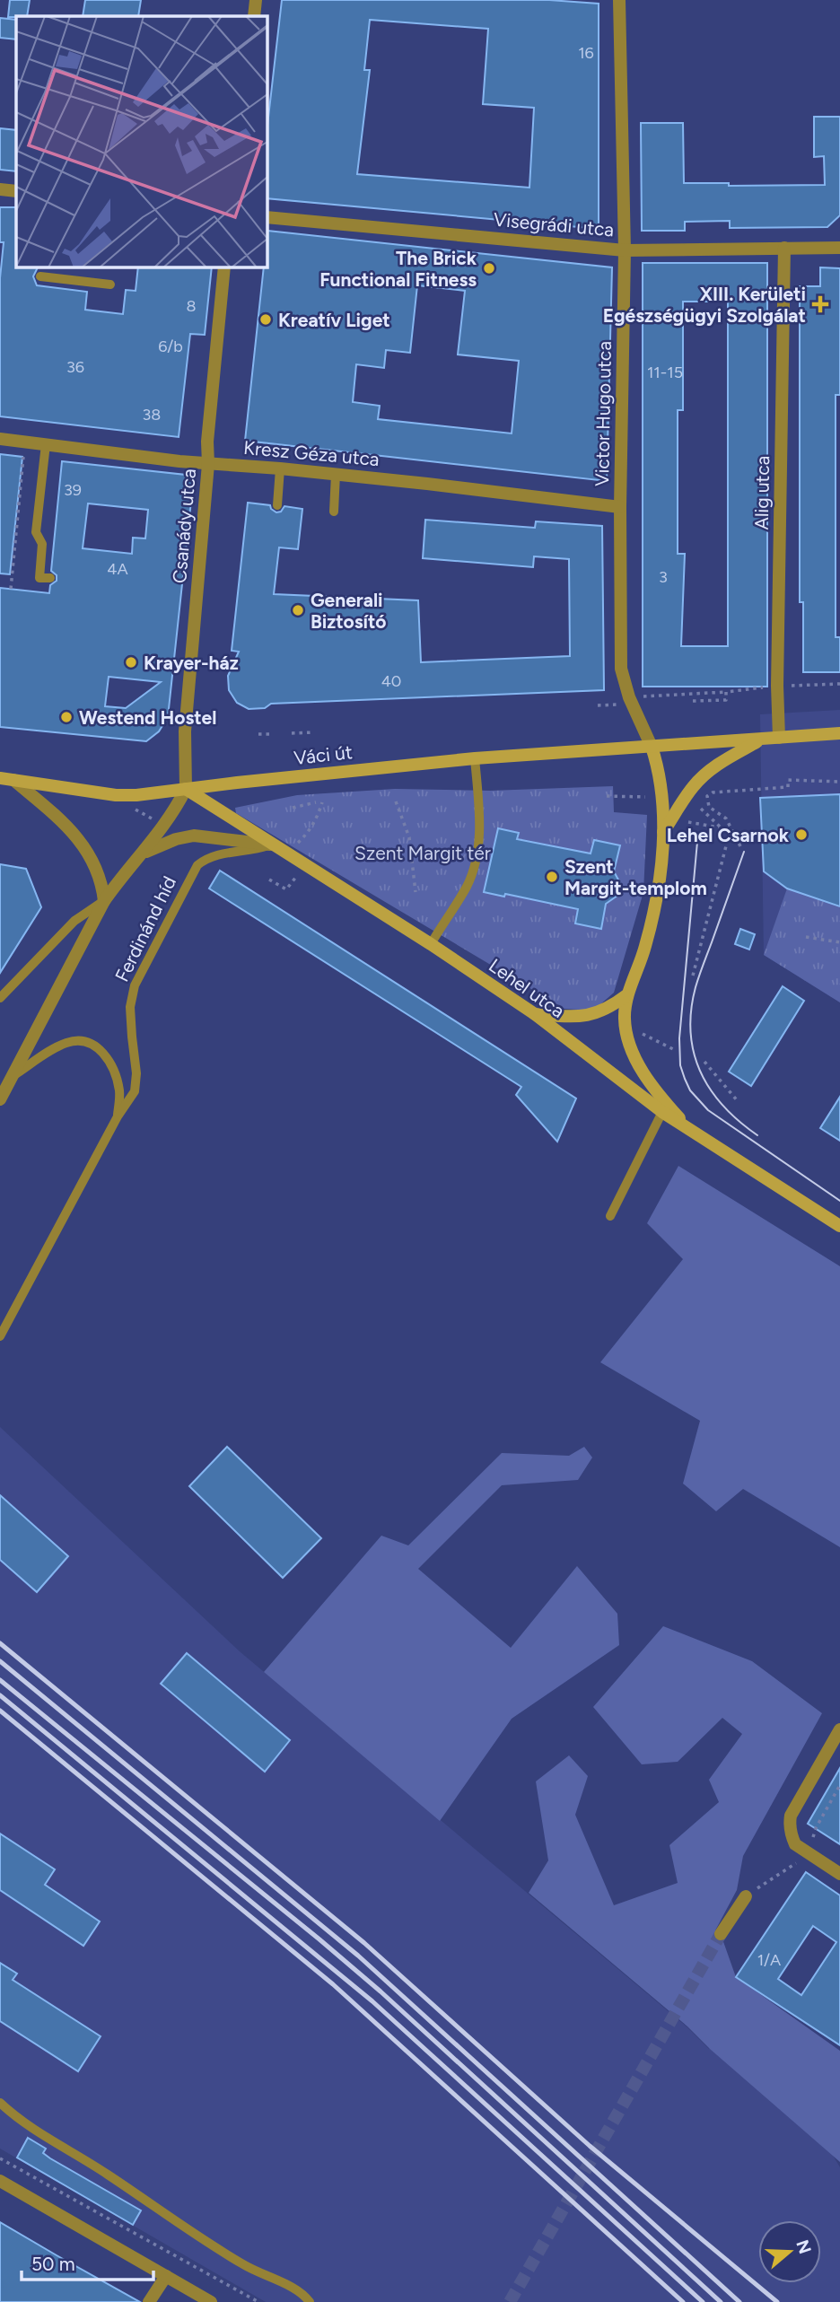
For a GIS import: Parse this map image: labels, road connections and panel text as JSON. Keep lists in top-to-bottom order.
{
  "streets": {
    "main road": ["Váci út", "Lehel utca"],
    "street": [
      "Visegrádi utca",
      "Victor Hugo utca",
      "Kresz Géza utca",
      "Alig utca",
      "Csanády utca",
      "Ferdinánd híd"
    ]
  },
  "crossings": [
    ["Visegrádi utca", "Victor Hugo utca"],
    ["Visegrádi utca", "Alig utca"],
    ["Victor Hugo utca", "Kresz Géza utca"],
    ["Victor Hugo utca", "Váci út"],
    ["Kresz Géza utca", "Csanády utca"],
    ["Alig utca", "Váci út"],
    ["Csanády utca", "Váci út"],
    ["Csanády utca", "Ferdinánd híd"],
    ["Csanády utca", "Lehel utca"],
    ["Váci út", "Ferdinánd híd"],
    ["Váci út", "Lehel utca"],
    ["Ferdinánd híd", "Lehel utca"]
  ],
  "parks": ["Szent Margit tér"],
  "places": {
    "other": [
      "The Brick Functional Fitness",
      "Kreatív Liget",
      "Generali Biztosító",
      "Krayer-ház",
      "Westend Hostel",
      "Lehel Csarnok",
      "Szent Margit-templom"
    ],
    "health": ["XIII. Kerületi Egészségügyi Szolgálat"]
  },
  "house_numbers": [
    "16",
    "8",
    "6/b",
    "36",
    "11-15",
    "38",
    "39",
    "4A",
    "3",
    "40",
    "1/A"
  ],
  "scale_bar": "50 m",
  "north": "right"
}
